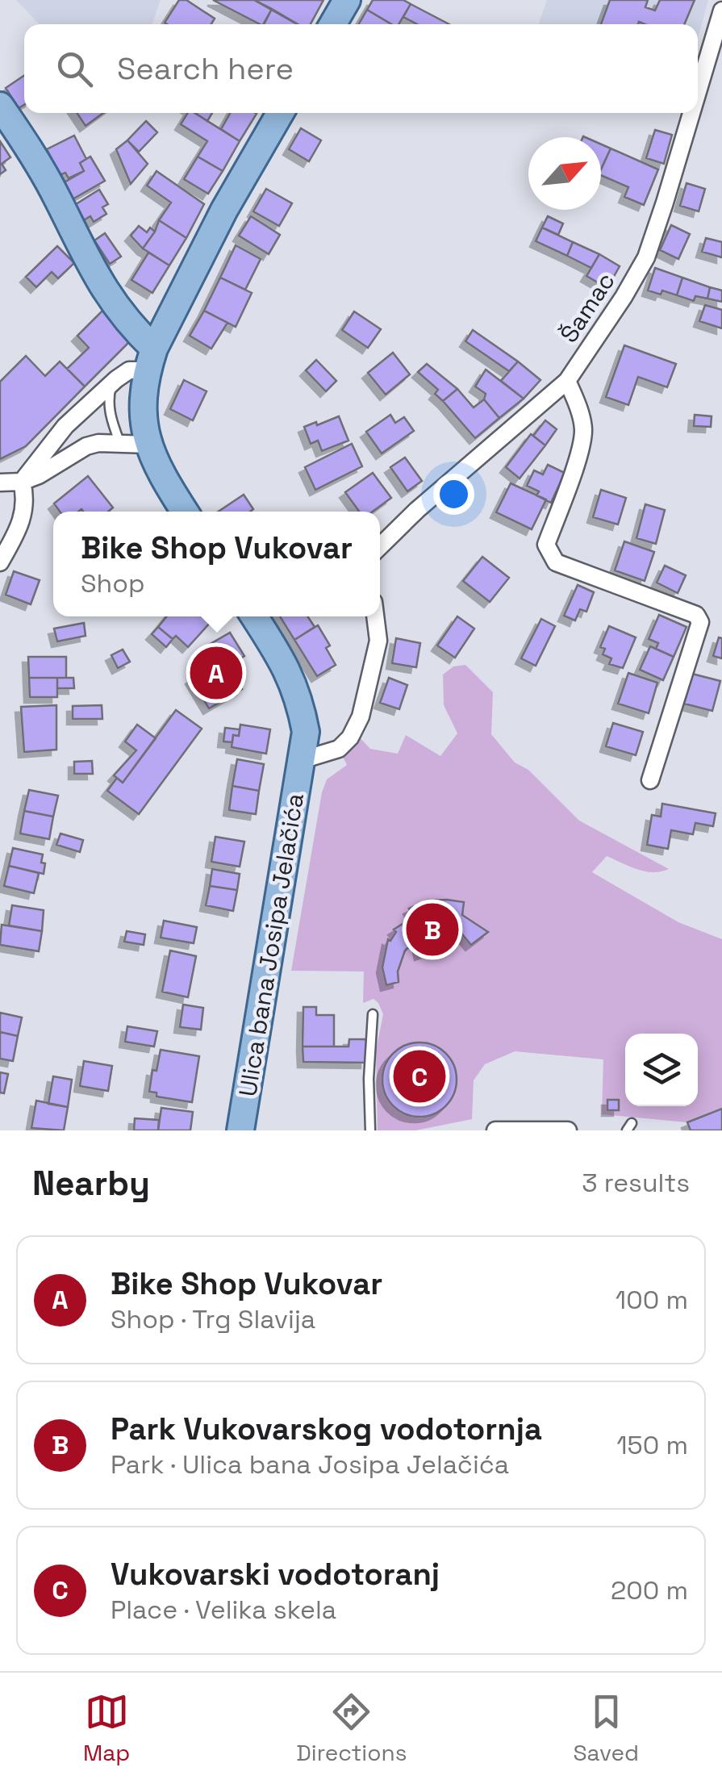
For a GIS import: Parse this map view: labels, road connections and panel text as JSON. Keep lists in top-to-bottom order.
{
  "streets": {
    "main road": ["Ulica bana Josipa Jelačića"],
    "street": ["Šamac"]
  },
  "north": "top right",
  "page": {
    "search": "Search here",
    "popup": ["Bike Shop Vukovar", "Shop"],
    "pins": ["A", "B", "C"],
    "heading": ["Nearby", "3 results"],
    "list": [
      {
        "mark": "A",
        "name": "Bike Shop Vukovar",
        "note": "Shop · Trg Slavija",
        "value": "100 m"
      },
      {
        "mark": "B",
        "name": "Park Vukovarskog vodotornja",
        "note": "Park · Ulica bana Josipa Jelačića",
        "value": "150 m"
      },
      {
        "mark": "C",
        "name": "Vukovarski vodotoranj",
        "note": "Place · Velika skela",
        "value": "200 m"
      }
    ],
    "nav": ["Map", "Directions", "Saved"]
  }
}
